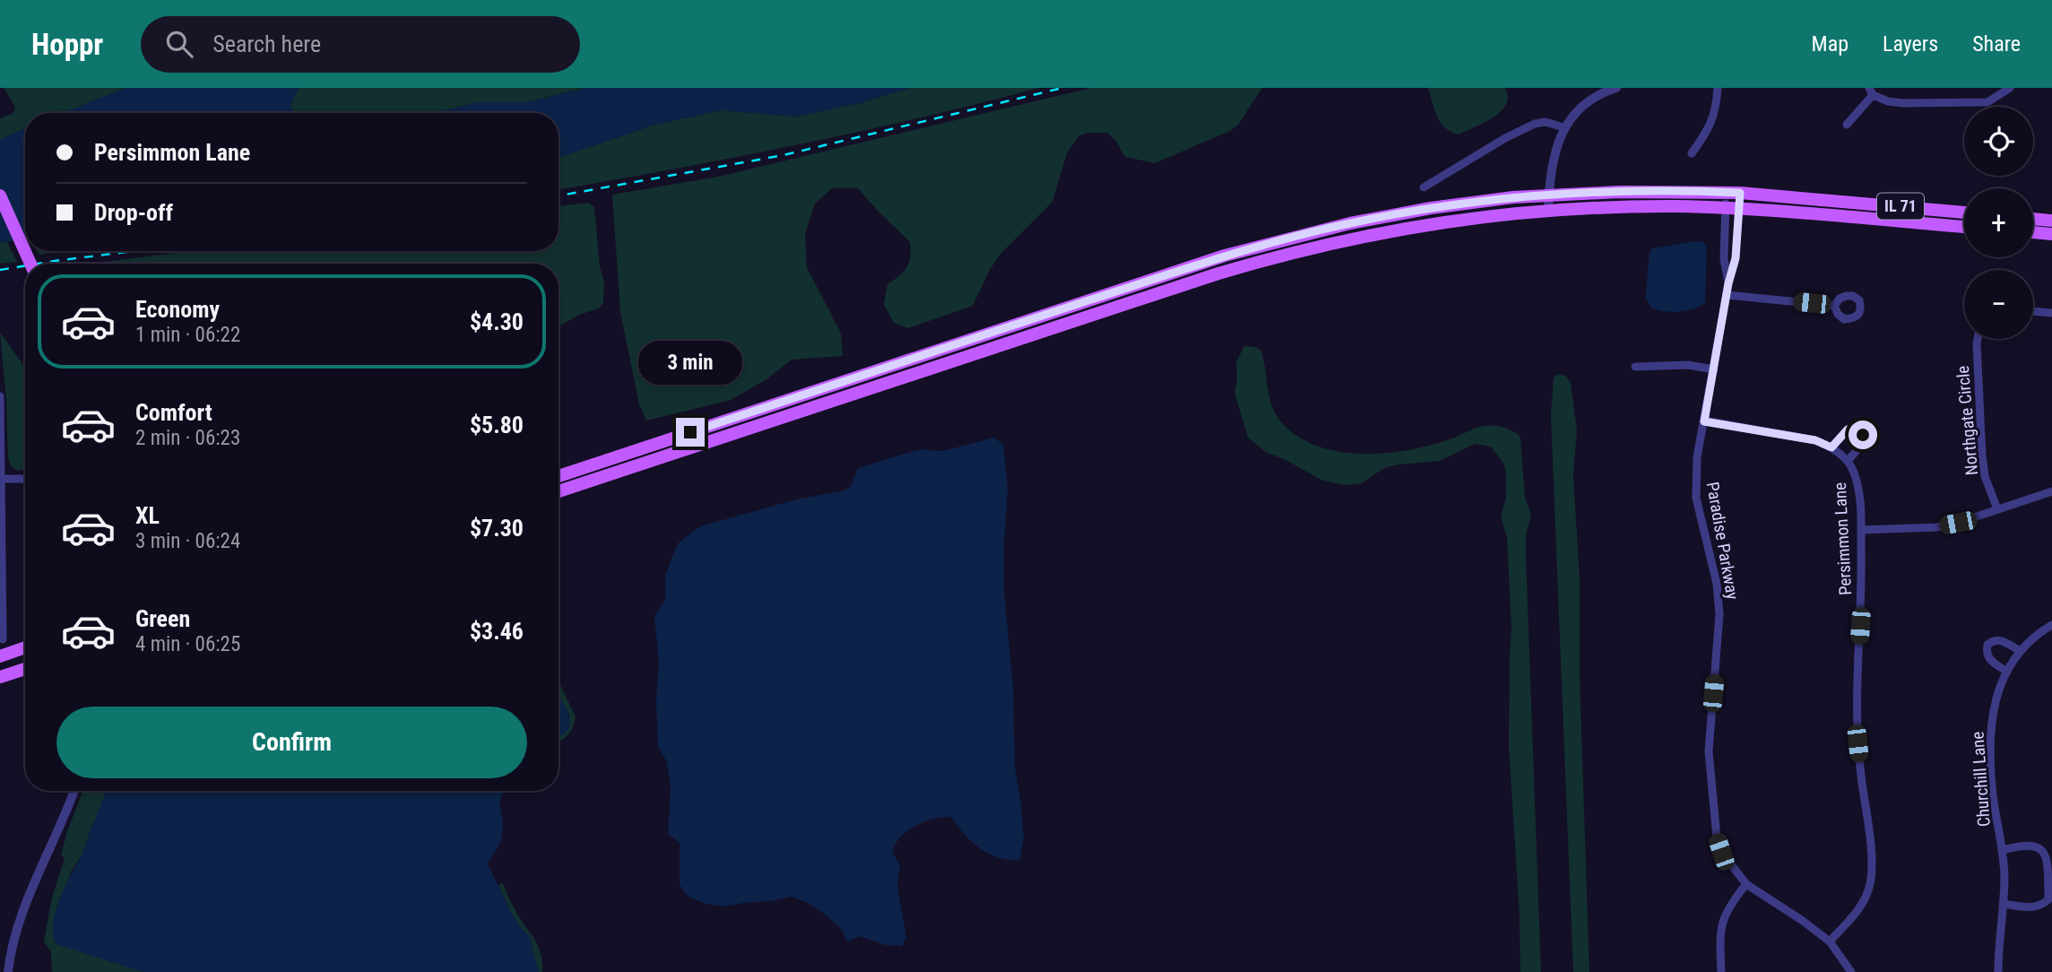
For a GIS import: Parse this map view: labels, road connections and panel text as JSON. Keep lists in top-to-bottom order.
{
  "streets": {
    "main road": ["IL 71"],
    "street": [
      "Northgate Circle",
      "Persimmon Lane",
      "Paradise Parkway",
      "Churchill Lane"
    ]
  },
  "crossings": [
    ["IL 71", "Paradise Parkway"],
    ["Persimmon Lane", "Paradise Parkway"]
  ],
  "page": {
    "header": "Hoppr",
    "search": "Search here",
    "nav": ["Map", "Layers", "Share"],
    "map_buttons": ["+", "−"],
    "banner": ["Persimmon Lane", "Drop-off"],
    "list": [
      {
        "name": "Economy",
        "note": "1 min · 06:22",
        "value": "$4.30"
      },
      {
        "name": "Comfort",
        "note": "2 min · 06:23",
        "value": "$5.80"
      },
      {
        "name": "XL",
        "note": "3 min · 06:24",
        "value": "$7.30"
      },
      {
        "name": "Green",
        "note": "4 min · 06:25",
        "value": "$3.46"
      }
    ],
    "bubble": "3 min",
    "buttons": "Confirm"
  }
}
